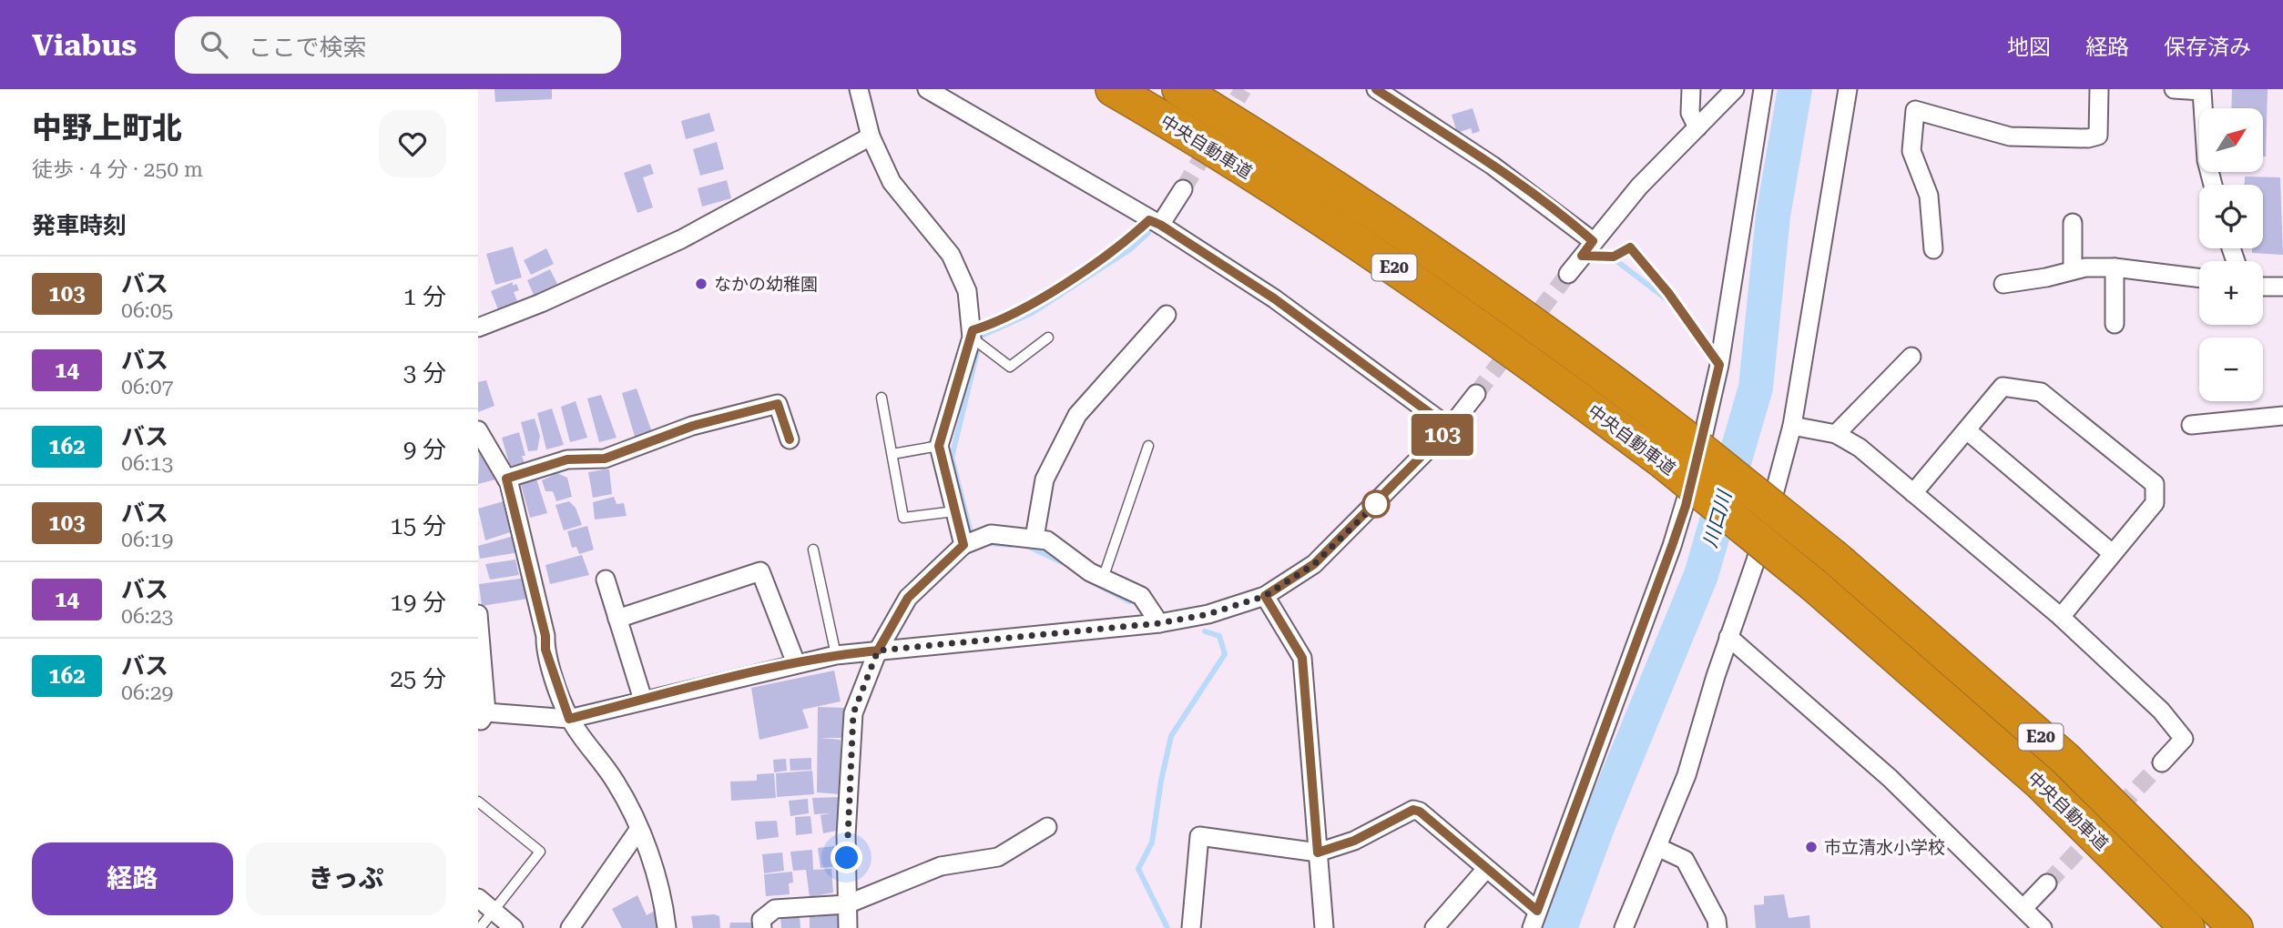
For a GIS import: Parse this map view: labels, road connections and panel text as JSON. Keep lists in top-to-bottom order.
{
  "streets": {
    "highway": ["中央自動車道", "E20"]
  },
  "water": ["川口川"],
  "places": ["なかの幼稚園", "市立清水小学校"],
  "lines": ["bus line 103"],
  "north": "top right",
  "page": {
    "header": "Viabus",
    "search": "ここで検索",
    "nav": ["地図", "経路", "保存済み"],
    "heading": [
      ["中野上町北", "徒歩 · 4 分 · 250 m"],
      "発車時刻"
    ],
    "on_map": "103",
    "map_buttons": ["+", "−"],
    "list": [
      {
        "mark": "103",
        "name": "バス",
        "note": "06:05",
        "value": "1 分"
      },
      {
        "mark": "14",
        "name": "バス",
        "note": "06:07",
        "value": "3 分"
      },
      {
        "mark": "162",
        "name": "バス",
        "note": "06:13",
        "value": "9 分"
      },
      {
        "mark": "103",
        "name": "バス",
        "note": "06:19",
        "value": "15 分"
      },
      {
        "mark": "14",
        "name": "バス",
        "note": "06:23",
        "value": "19 分"
      },
      {
        "mark": "162",
        "name": "バス",
        "note": "06:29",
        "value": "25 分"
      }
    ],
    "buttons": ["経路", "きっぷ"]
  }
}
